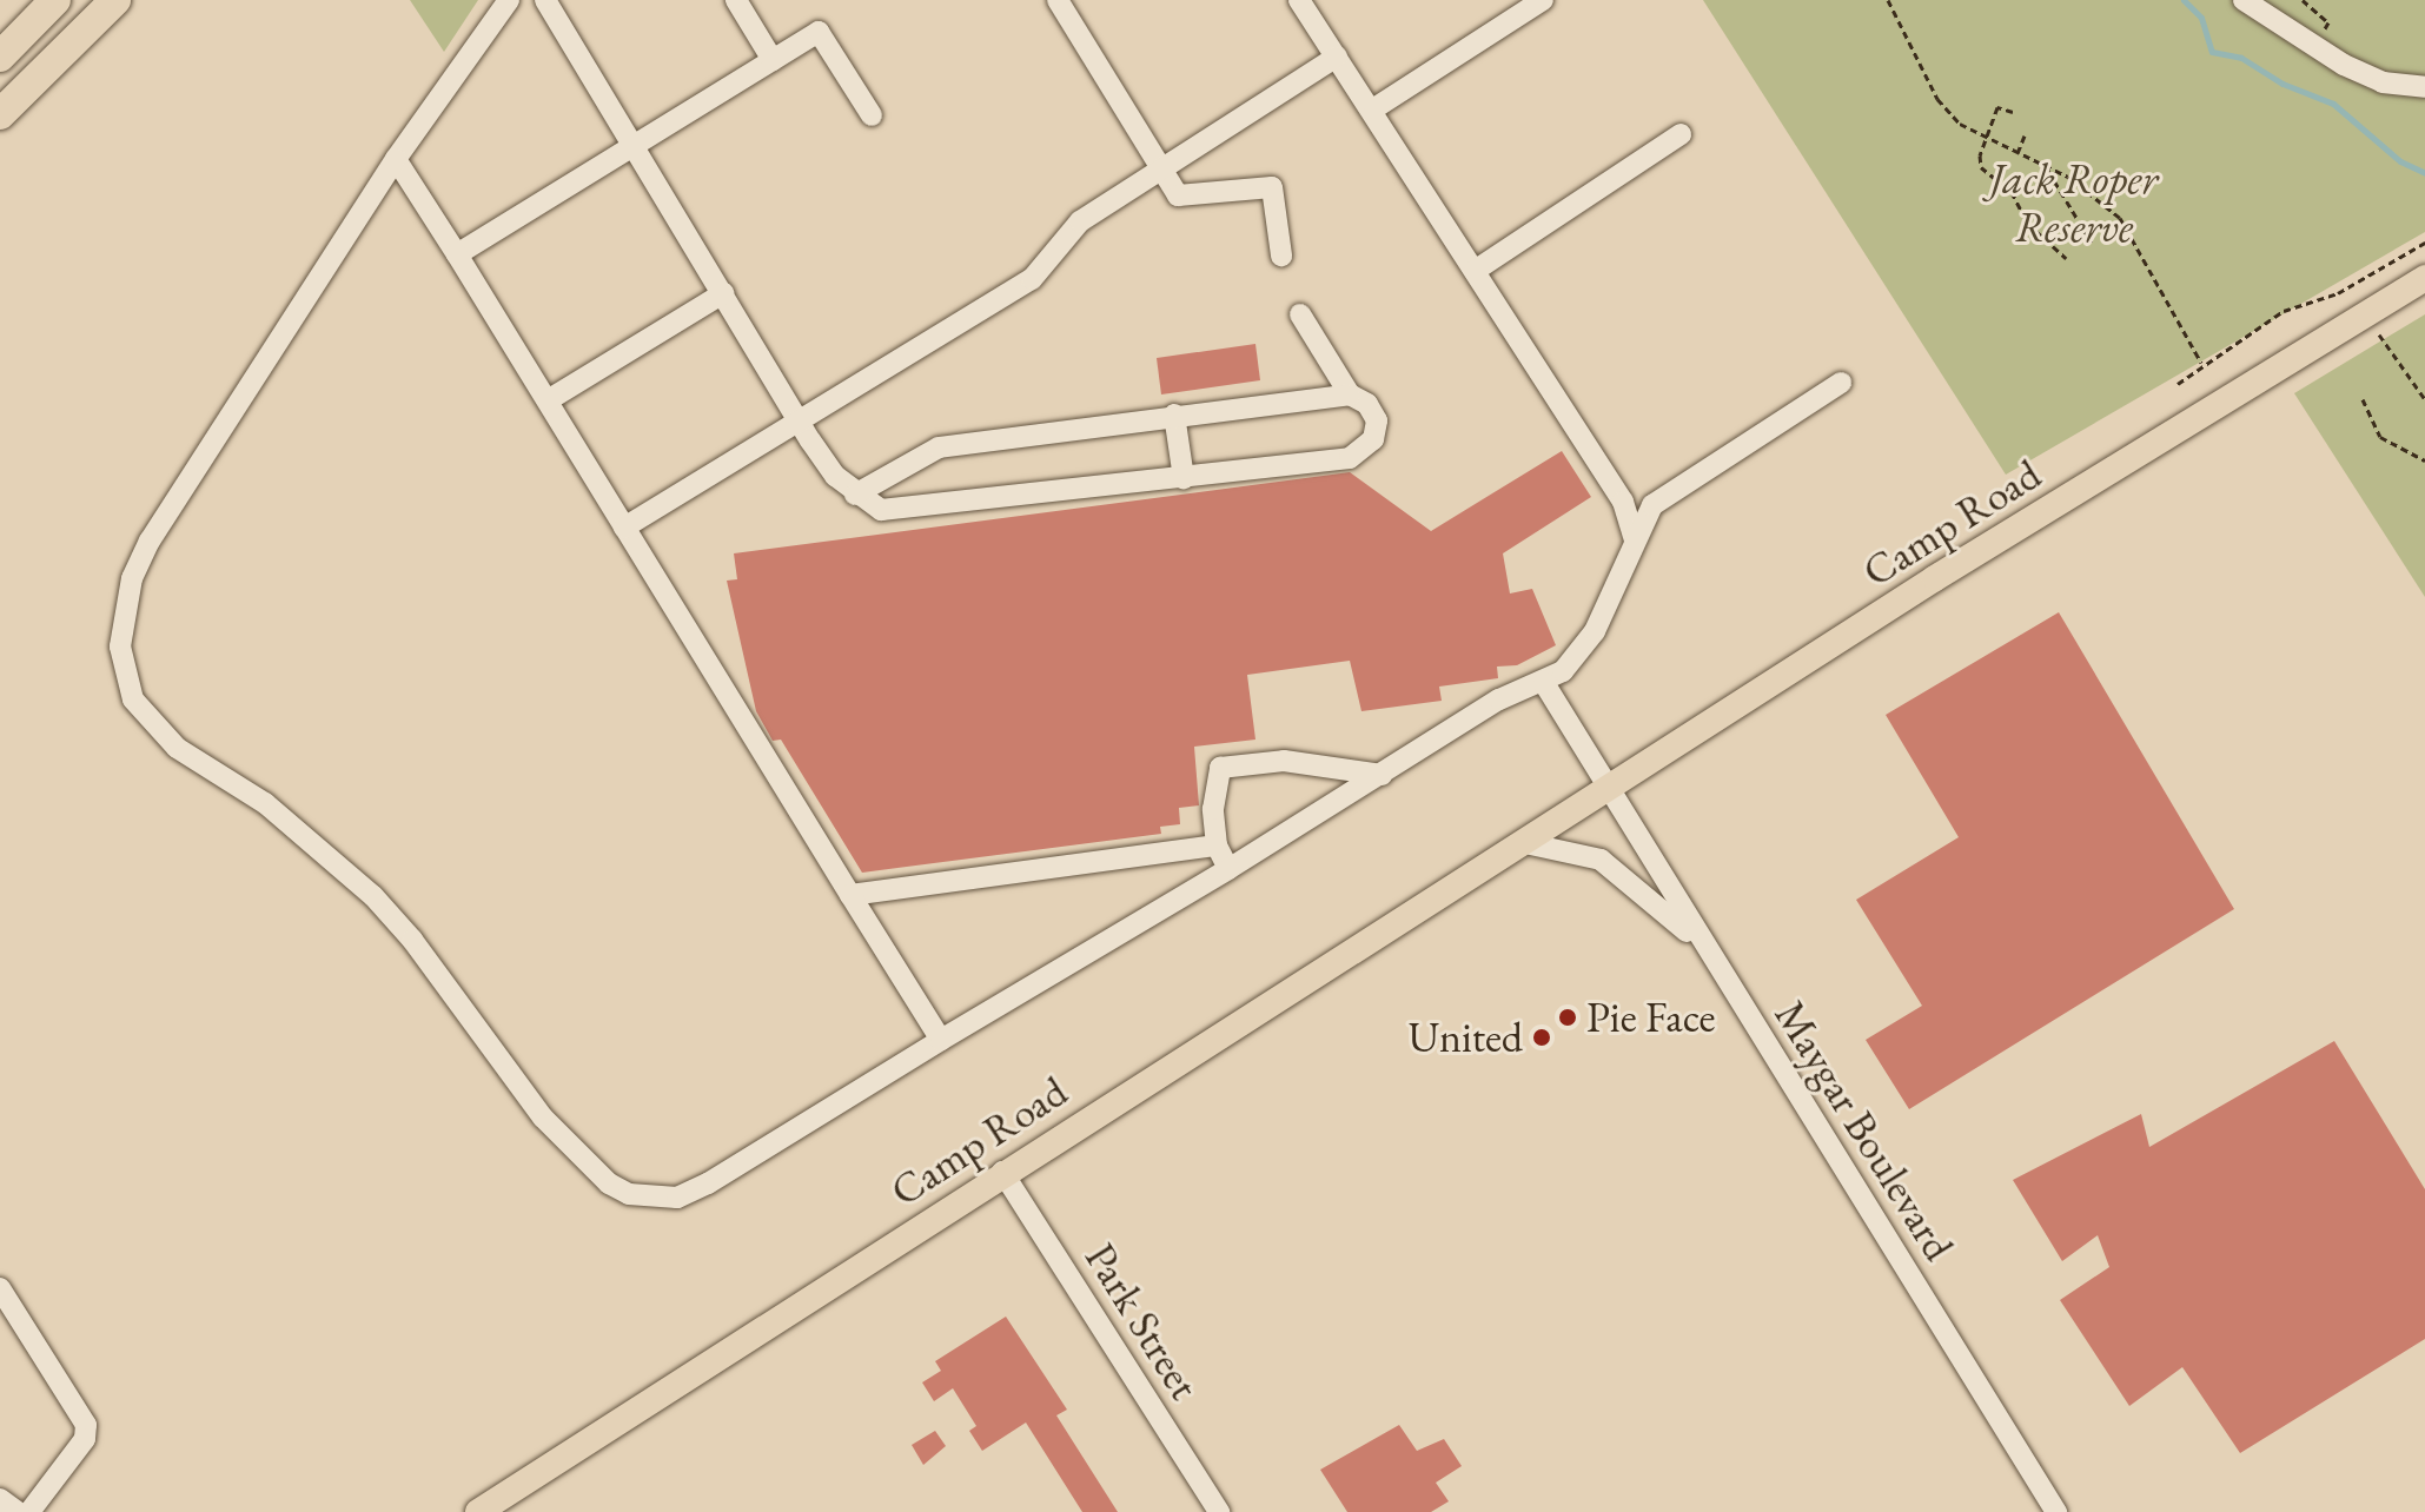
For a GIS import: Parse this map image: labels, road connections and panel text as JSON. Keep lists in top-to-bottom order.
{
  "streets": {
    "main road": ["Camp Road"],
    "street": ["Maygar Boulevard", "Park Street"]
  },
  "crossings": [
    ["Camp Road", "Maygar Boulevard"],
    ["Camp Road", "Park Street"]
  ],
  "parks": ["Jack Roper Reserve"],
  "places": ["Pie Face", "United"]
}
